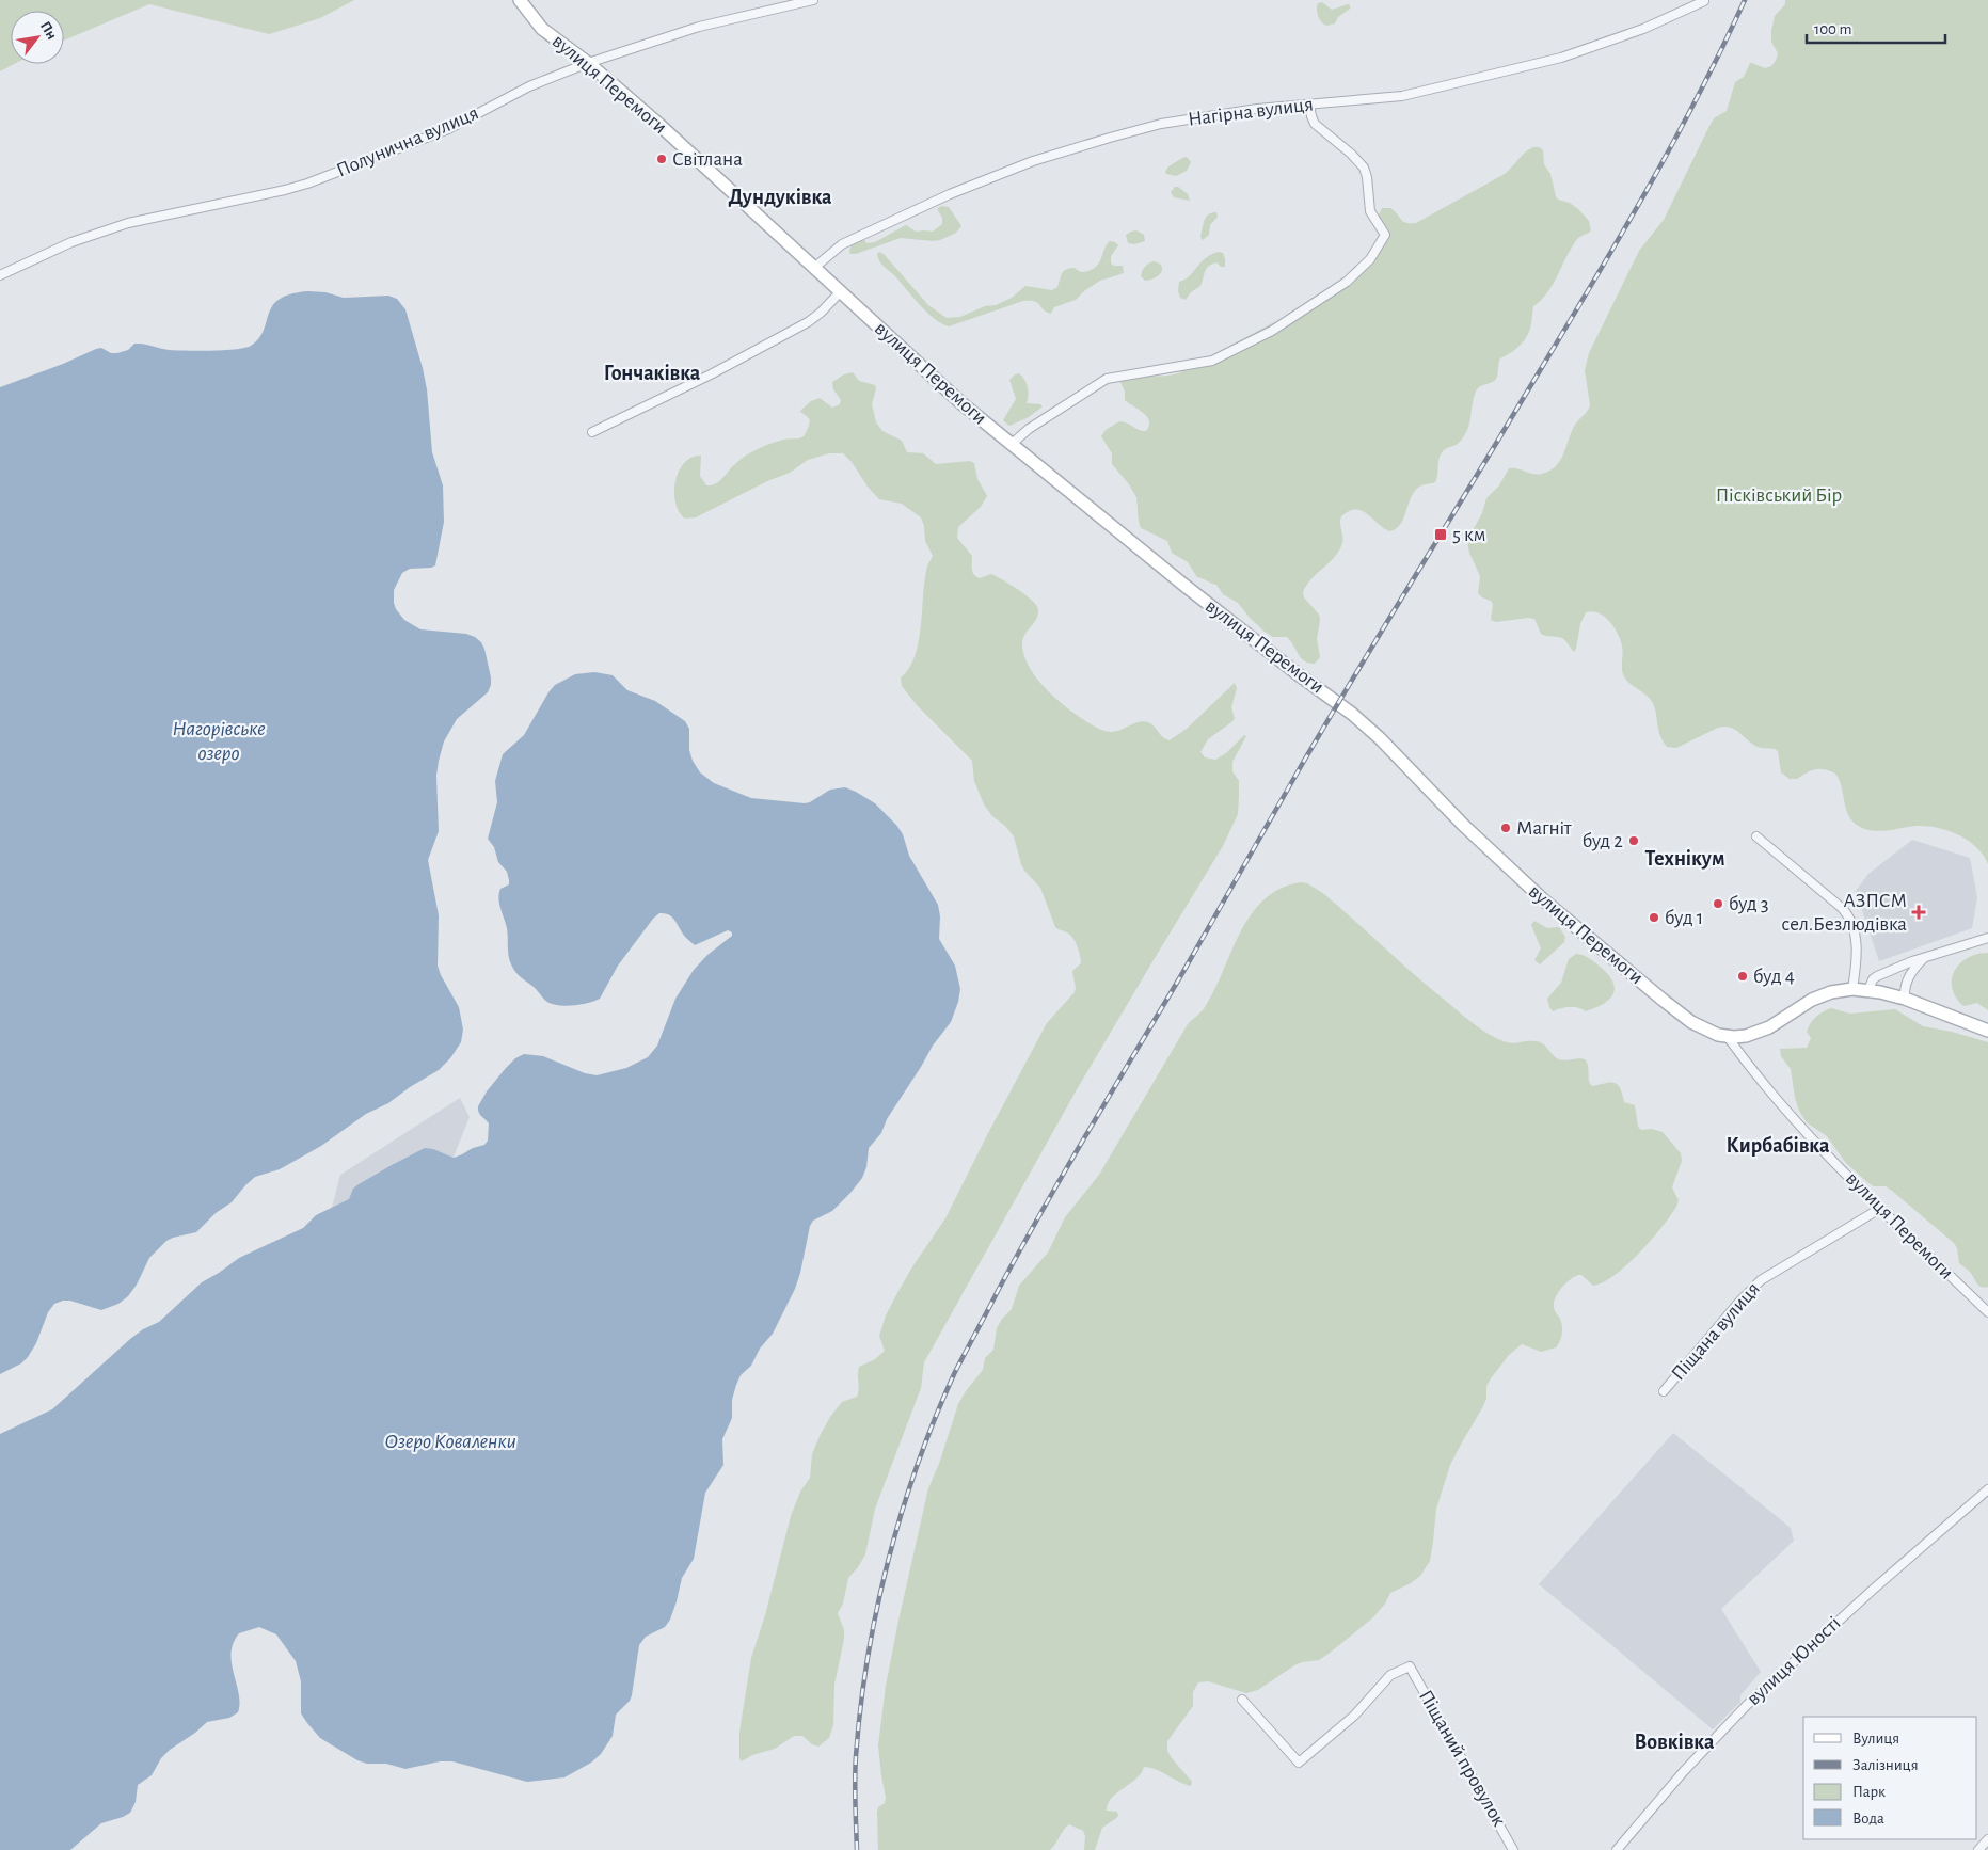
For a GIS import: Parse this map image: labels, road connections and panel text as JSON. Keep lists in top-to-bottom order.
{
  "streets": {
    "street": [
      "вулиця Перемоги",
      "Нагірна вулиця",
      "Полунична вулиця",
      "Піщана вулиця",
      "вулиця Юності",
      "Піщаний провулок"
    ]
  },
  "crossings": [
    ["вулиця Перемоги", "Нагірна вулиця"],
    ["вулиця Перемоги", "Полунична вулиця"],
    ["вулиця Перемоги", "Піщана вулиця"]
  ],
  "districts": [
    "Дундуківка",
    "Гончаківка",
    "Технікум",
    "Кирбабівка",
    "Вовківка"
  ],
  "water": ["Нагорівське озеро", "Озеро Коваленки"],
  "parks": ["Пісківський Бір"],
  "places": {
    "other": [
      "Світлана",
      "Магніт",
      "буд 2",
      "буд 3",
      "буд 1",
      "буд 4"
    ],
    "transit": ["5 км"],
    "health": ["АЗПСМ сел.Безлюдівка"]
  },
  "legend": [
    "Вулиця",
    "Залізниця",
    "Парк",
    "Вода"
  ],
  "scale_bar": "100 m",
  "north": "top right"
}
